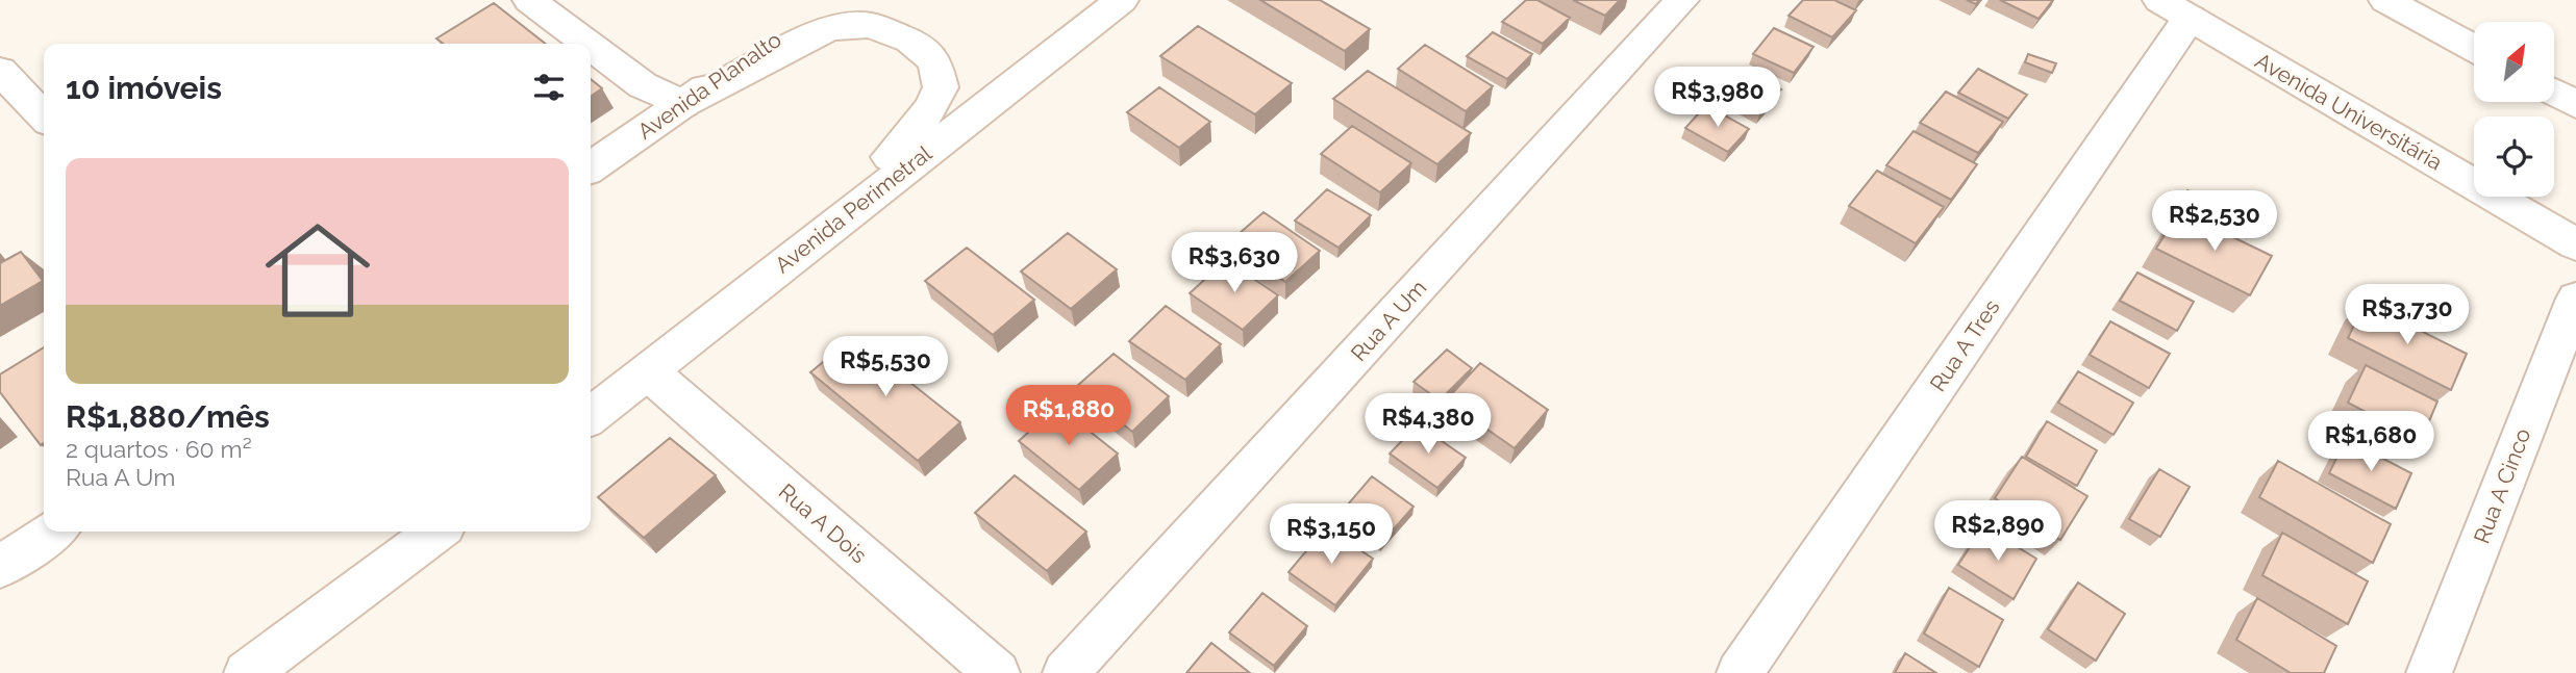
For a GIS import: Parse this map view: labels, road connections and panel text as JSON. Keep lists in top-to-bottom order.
{
  "streets": {
    "street": [
      "Avenida Planalto",
      "Avenida Universitária",
      "Avenida Perimetral",
      "Rua A Um",
      "Rua A Tres",
      "Rua A Cinco",
      "Rua A Dois"
    ]
  },
  "crossings": [
    ["Avenida Universitária", "Rua A Tres"],
    ["Avenida Perimetral", "Rua A Dois"]
  ],
  "north": "top right",
  "page": {
    "heading": "10 imóveis",
    "price": [
      "R$3,980",
      "R$2,530",
      "R$3,630",
      "R$3,730",
      "R$5,530",
      "R$1,880",
      "R$4,380",
      "R$1,680",
      "R$2,890",
      "R$3,150"
    ],
    "list": [
      {
        "name": "R$1,880/mês",
        "note": "2 quartos · 60 m² · Rua A Um"
      }
    ]
  }
}
